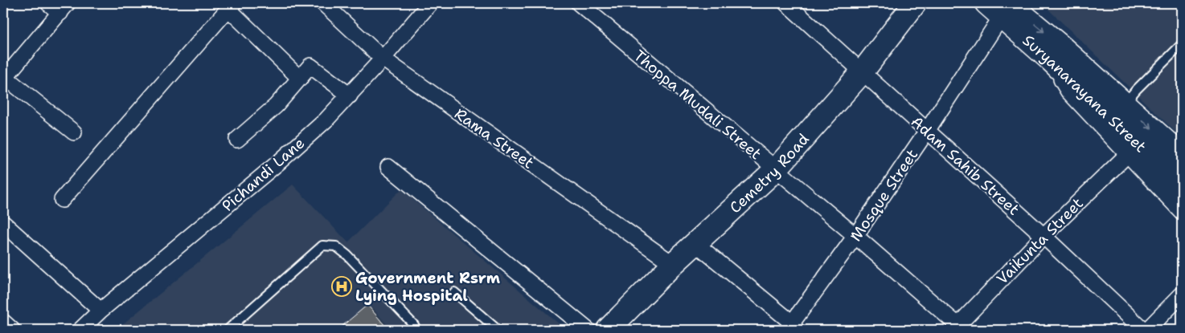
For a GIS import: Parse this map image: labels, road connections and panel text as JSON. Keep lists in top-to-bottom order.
{
  "streets": {
    "main road": ["Suryanarayana Street", "Cemetry Road"],
    "street": [
      "Thoppa Mudali Street",
      "Rama Street",
      "Adam Sahib Street",
      "Pichandi Lane",
      "Mosque Street",
      "Vaikunta Street"
    ]
  },
  "crossings": [
    ["Suryanarayana Street", "Mosque Street"],
    ["Thoppa Mudali Street", "Cemetry Road"],
    ["Thoppa Mudali Street", "Mosque Street"],
    ["Thoppa Mudali Street", "Vaikunta Street"],
    ["Rama Street", "Cemetry Road"],
    ["Rama Street", "Pichandi Lane"],
    ["Adam Sahib Street", "Cemetry Road"],
    ["Adam Sahib Street", "Mosque Street"],
    ["Adam Sahib Street", "Vaikunta Street"]
  ],
  "places": {
    "hospital": ["Government Rsrm Lying Hospital"]
  }
}
